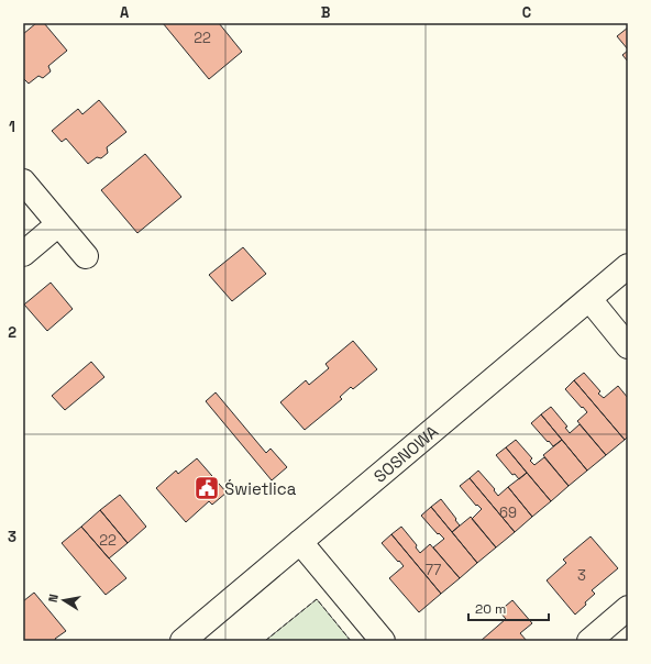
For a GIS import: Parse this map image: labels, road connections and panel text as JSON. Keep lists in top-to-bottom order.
{
  "streets": {
    "street": ["SOSNOWA"]
  },
  "places": {
    "public building": ["Świetlica"]
  },
  "house_numbers": [
    "22",
    "69",
    "22",
    "77",
    "3"
  ],
  "scale_bar": "20 m",
  "north": "left",
  "grid": {
    "columns": ["A", "B", "C"],
    "rows": ["1", "2", "3"]
  }
}
